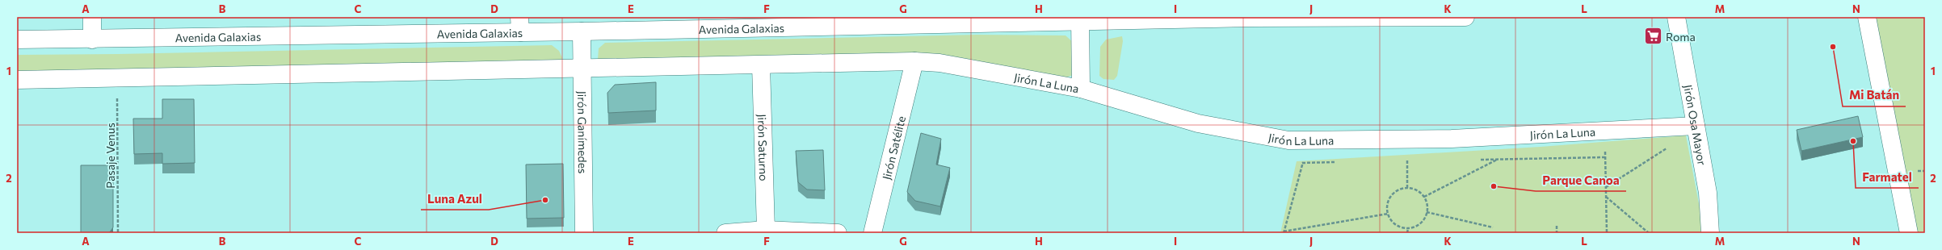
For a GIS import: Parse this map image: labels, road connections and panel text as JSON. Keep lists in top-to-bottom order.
{
  "streets": {
    "street": [
      "Avenida Galaxias",
      "Jirón La Luna",
      "Jirón Osa Mayor",
      "Jirón Ganímedes",
      "Jirón Saturno",
      "Jirón Satélite"
    ],
    "path": ["Pasaje Venus"]
  },
  "crossings": [
    ["Avenida Galaxias", "Jirón Ganímedes"],
    ["Jirón La Luna", "Jirón Osa Mayor"],
    ["Jirón La Luna", "Jirón Satélite"]
  ],
  "places": {
    "supermarket": ["Roma"],
    "other": [
      "Mi Batán",
      "Farmatel",
      "Parque Canoa",
      "Luna Azul"
    ]
  },
  "grid": {
    "columns": [
      "A",
      "B",
      "C",
      "D",
      "E",
      "F",
      "G",
      "H",
      "I",
      "J",
      "K",
      "L",
      "M",
      "N"
    ],
    "rows": ["1", "2"]
  }
}
